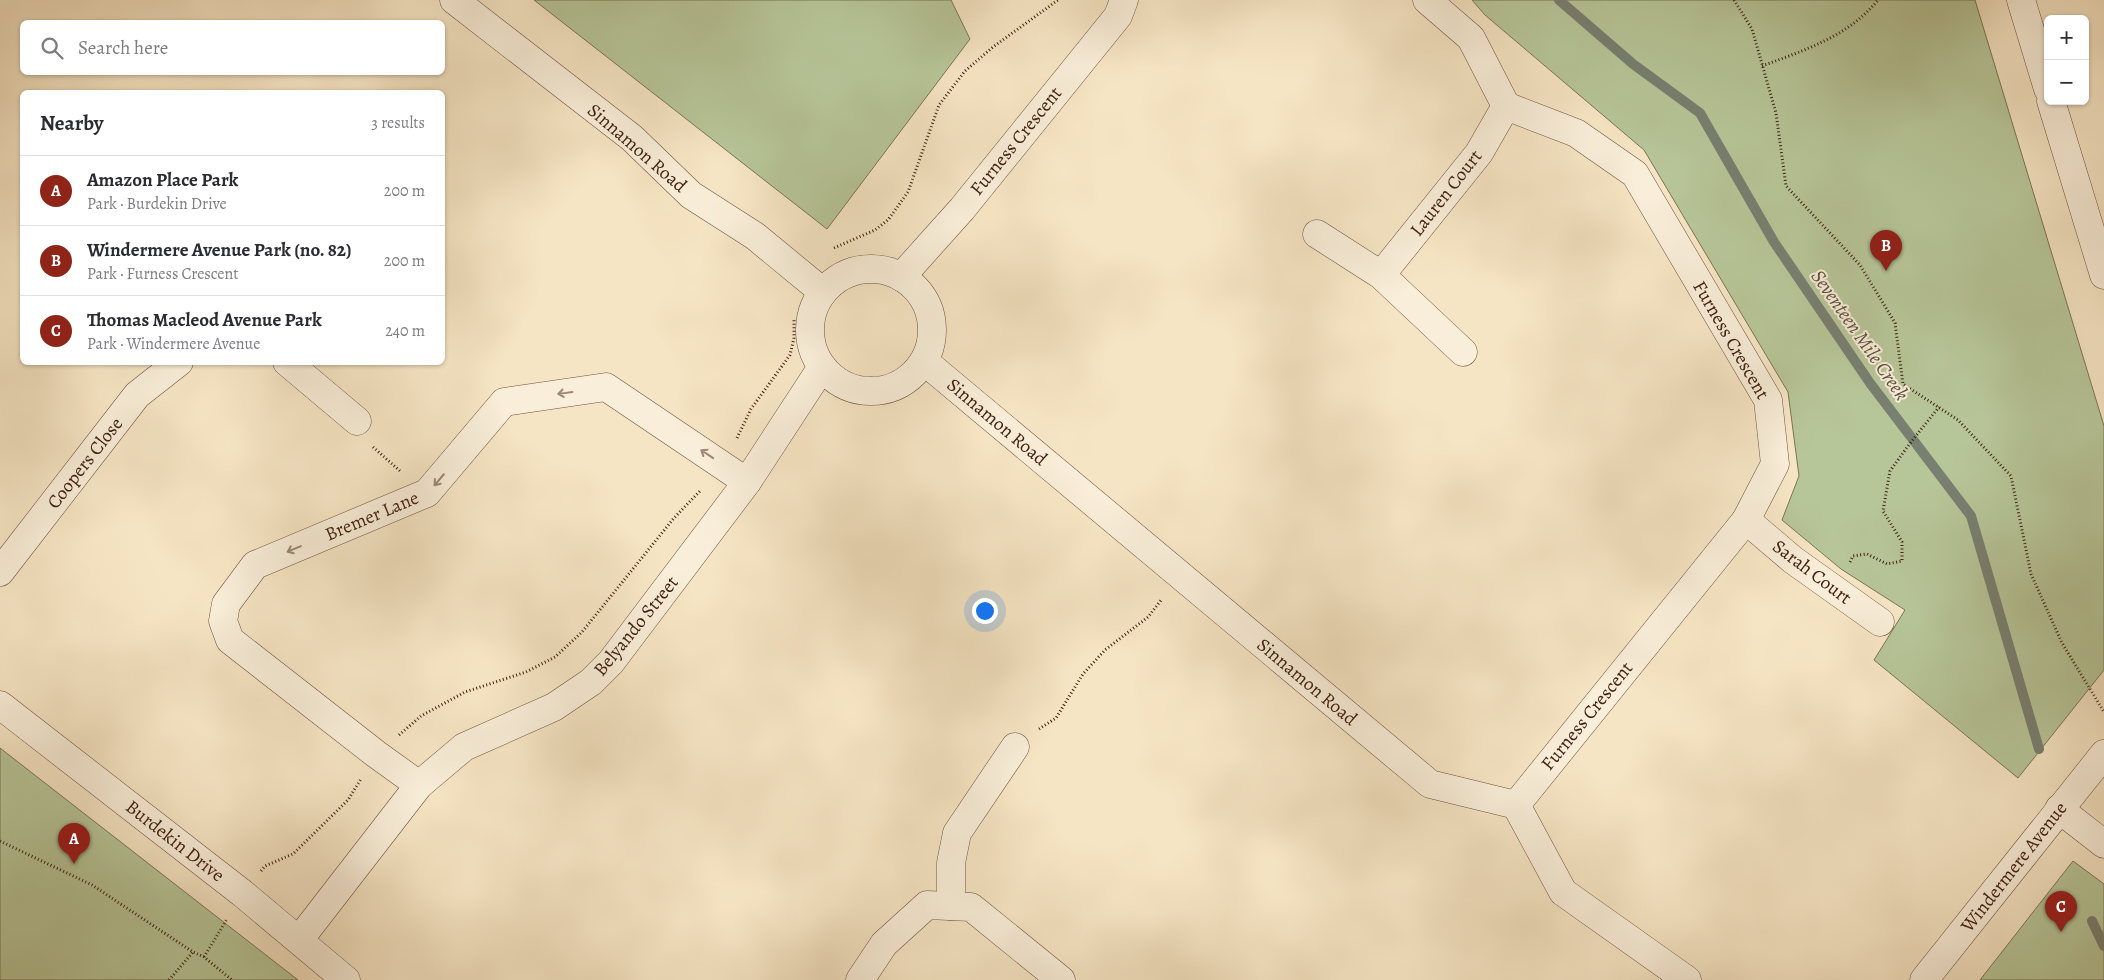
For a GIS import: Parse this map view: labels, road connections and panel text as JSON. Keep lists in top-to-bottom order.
{
  "streets": {
    "street": [
      "Furness Crescent",
      "Sinnamon Road",
      "Lauren Court",
      "Coopers Close",
      "Bremer Lane",
      "Sarah Court",
      "Belyando Street",
      "Burdekin Drive",
      "Windermere Avenue"
    ]
  },
  "crossings": [
    ["Furness Crescent", "Sinnamon Road"],
    ["Furness Crescent", "Lauren Court"],
    ["Furness Crescent", "Sarah Court"],
    ["Furness Crescent", "Belyando Street"],
    ["Sinnamon Road", "Belyando Street"],
    ["Bremer Lane", "Belyando Street"],
    ["Belyando Street", "Burdekin Drive"]
  ],
  "water": ["Seventeen Mile Creek"],
  "page": {
    "map_buttons": ["+", "−"],
    "search": "Search here",
    "heading": ["Nearby", "3 results"],
    "list": [
      {
        "mark": "A",
        "name": "Amazon Place Park",
        "note": "Park · Burdekin Drive",
        "value": "200 m"
      },
      {
        "mark": "B",
        "name": "Windermere Avenue Park (no. 82)",
        "note": "Park · Furness Crescent",
        "value": "200 m"
      },
      {
        "mark": "C",
        "name": "Thomas Macleod Avenue Park",
        "note": "Park · Windermere Avenue",
        "value": "240 m"
      }
    ],
    "pins": ["B", "A", "C"]
  }
}
